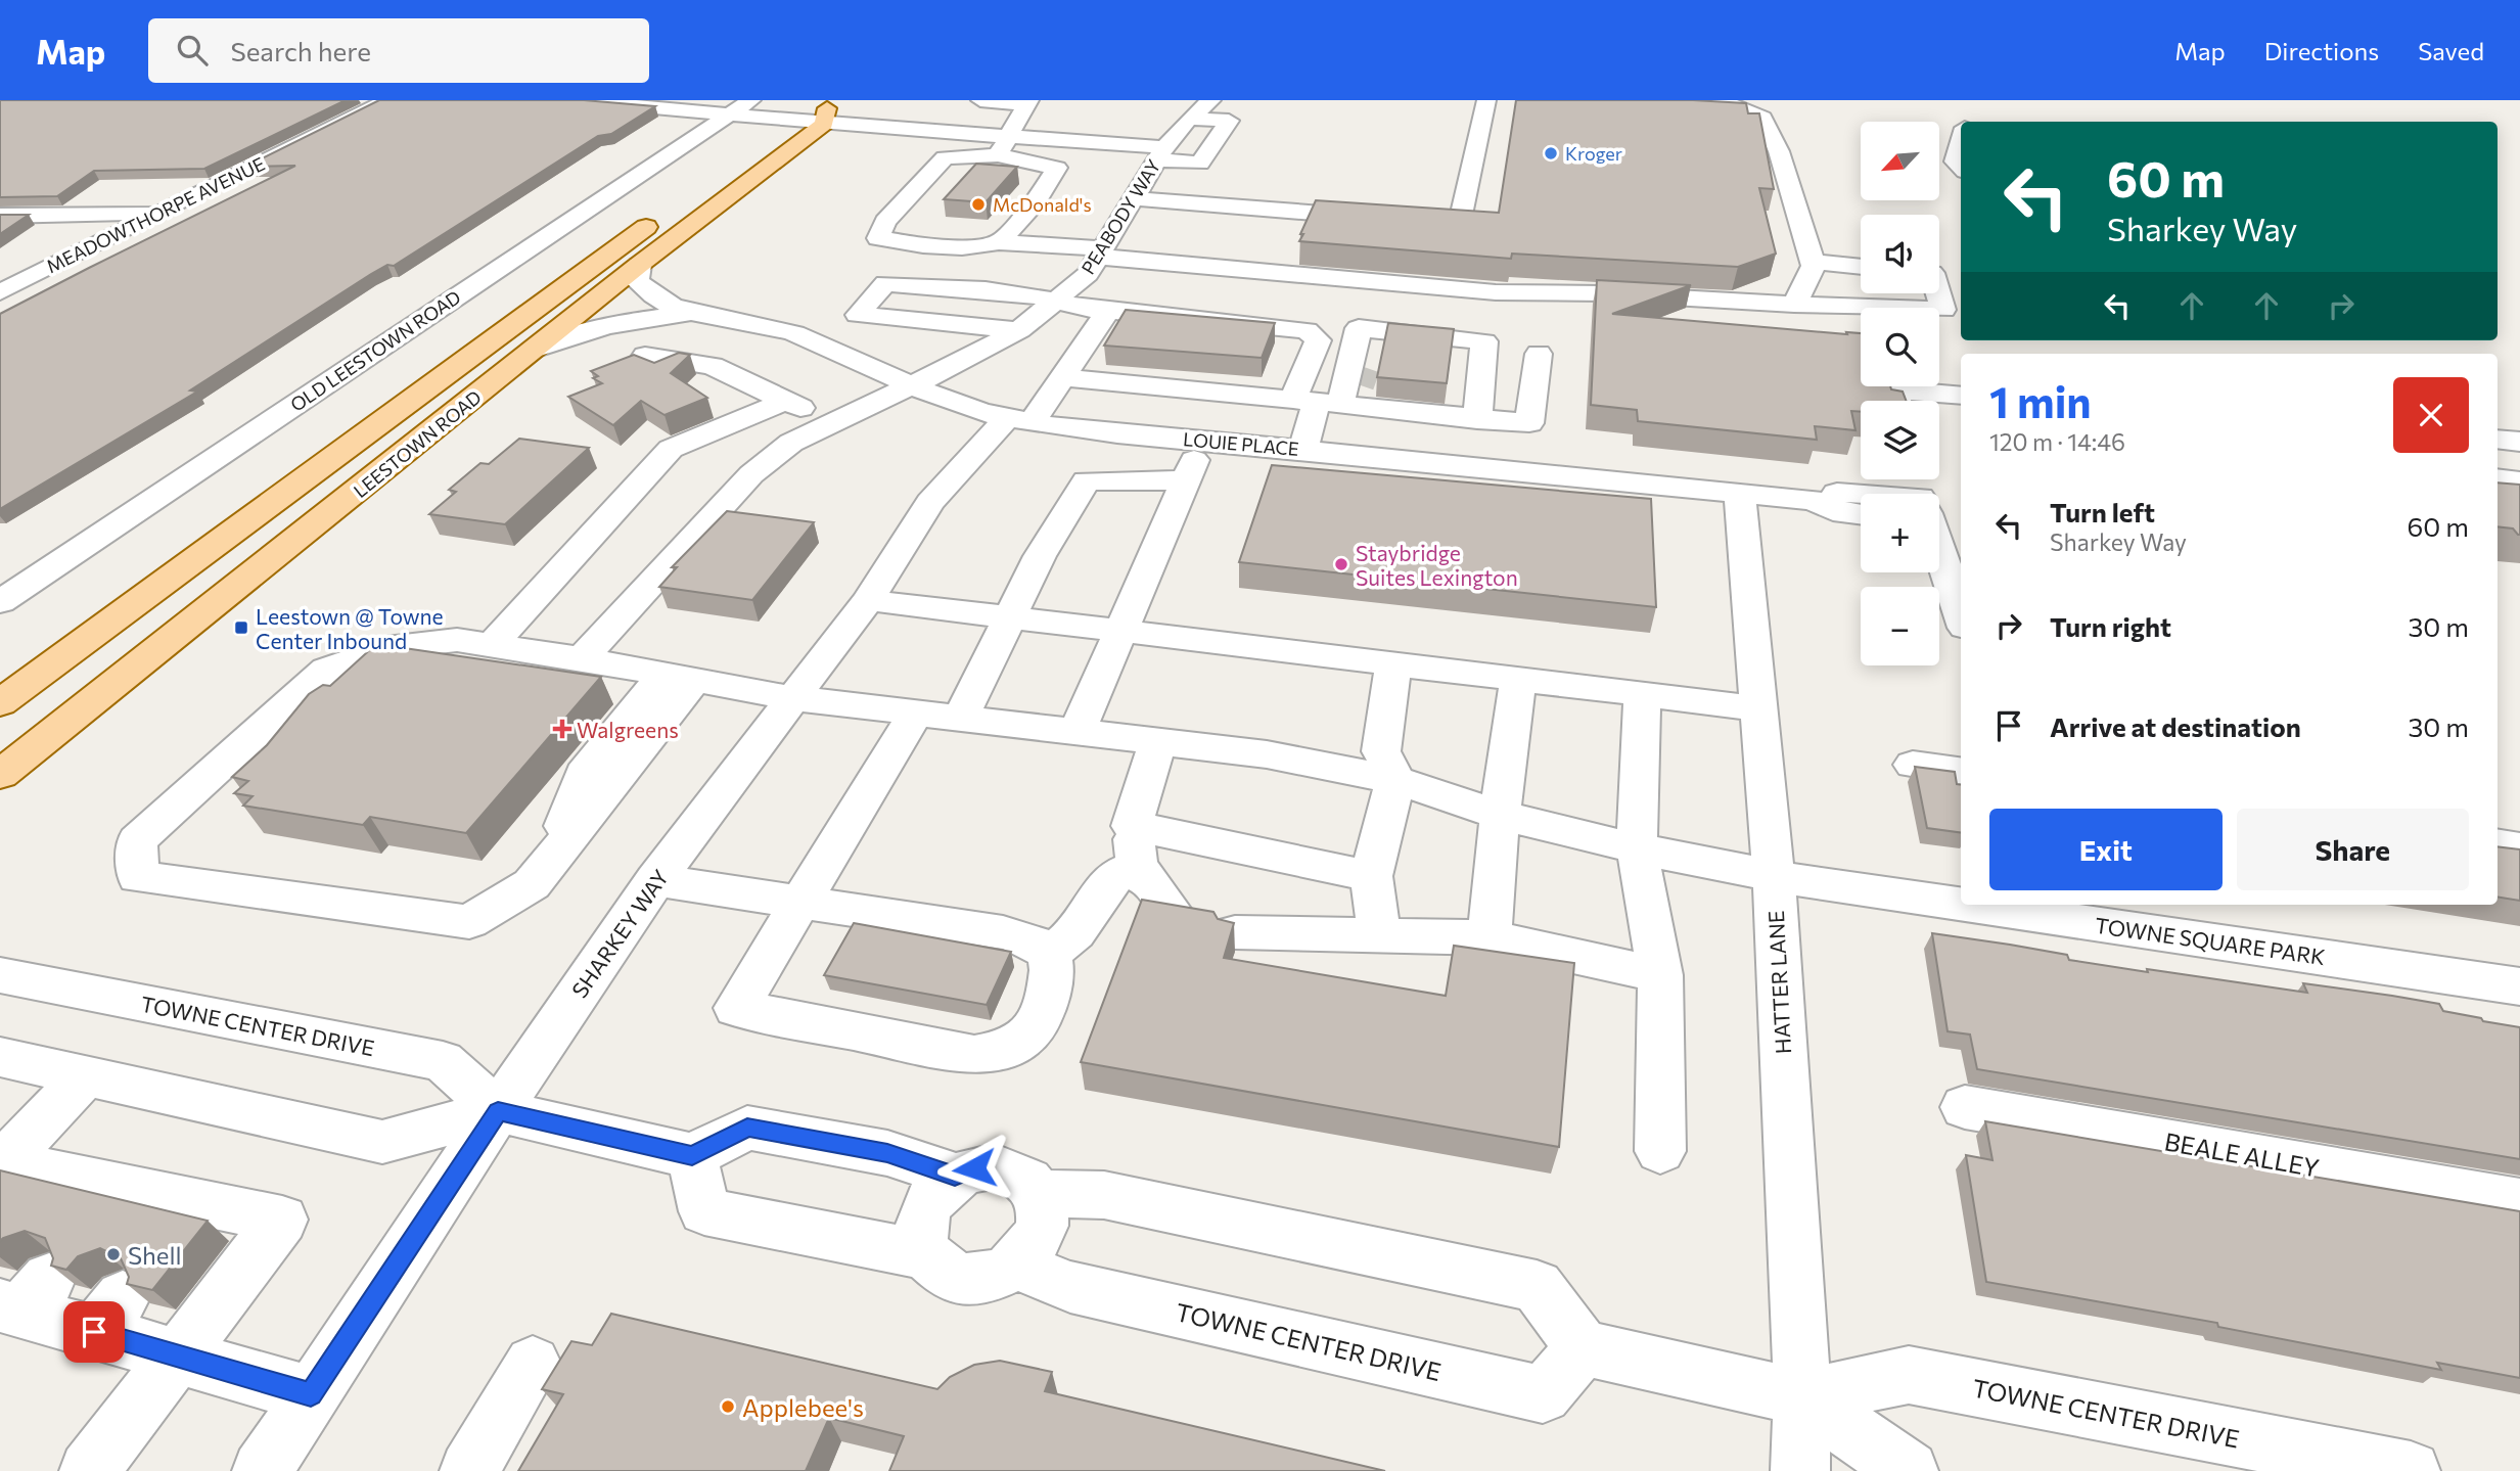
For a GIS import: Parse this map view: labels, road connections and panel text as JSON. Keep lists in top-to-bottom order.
{
  "streets": {
    "main road": ["LEESTOWN ROAD"],
    "street": [
      "MEADOWTHORPE AVENUE",
      "PEABODY WAY",
      "OLD LEESTOWN ROAD",
      "LOUIE PLACE",
      "SHARKEY WAY",
      "TOWNE SQUARE PARK",
      "HATTER LANE",
      "TOWNE CENTER DRIVE",
      "BEALE ALLEY"
    ]
  },
  "crossings": [
    ["PEABODY WAY", "LOUIE PLACE"],
    ["PEABODY WAY", "TOWNE SQUARE PARK"],
    ["LEESTOWN ROAD", "LOUIE PLACE"],
    ["LOUIE PLACE", "SHARKEY WAY"],
    ["LOUIE PLACE", "HATTER LANE"],
    ["SHARKEY WAY", "TOWNE SQUARE PARK"],
    ["SHARKEY WAY", "TOWNE CENTER DRIVE"],
    ["TOWNE SQUARE PARK", "HATTER LANE"],
    ["HATTER LANE", "TOWNE CENTER DRIVE"]
  ],
  "places": {
    "other": [
      "Kroger",
      "McDonald's",
      "Staybridge Suites Lexington",
      "Shell",
      "Applebee's"
    ],
    "transit": ["Leestown @ Towne Center Inbound"],
    "health": ["Walgreens"]
  },
  "north": "bottom left",
  "page": {
    "header": "Map",
    "search": "Search here",
    "nav": ["Map", "Directions", "Saved"],
    "map_buttons": ["+", "−"],
    "turn": ["60 m", "Sharkey Way"],
    "heading": ["1 min", "120 m · 14:46"],
    "list": [
      {
        "name": "Turn left",
        "note": "Sharkey Way",
        "value": "60 m"
      },
      {
        "name": "Turn right",
        "value": "30 m"
      },
      {
        "name": "Arrive at destination",
        "value": "30 m"
      }
    ],
    "buttons": ["Exit", "Share"]
  }
}
